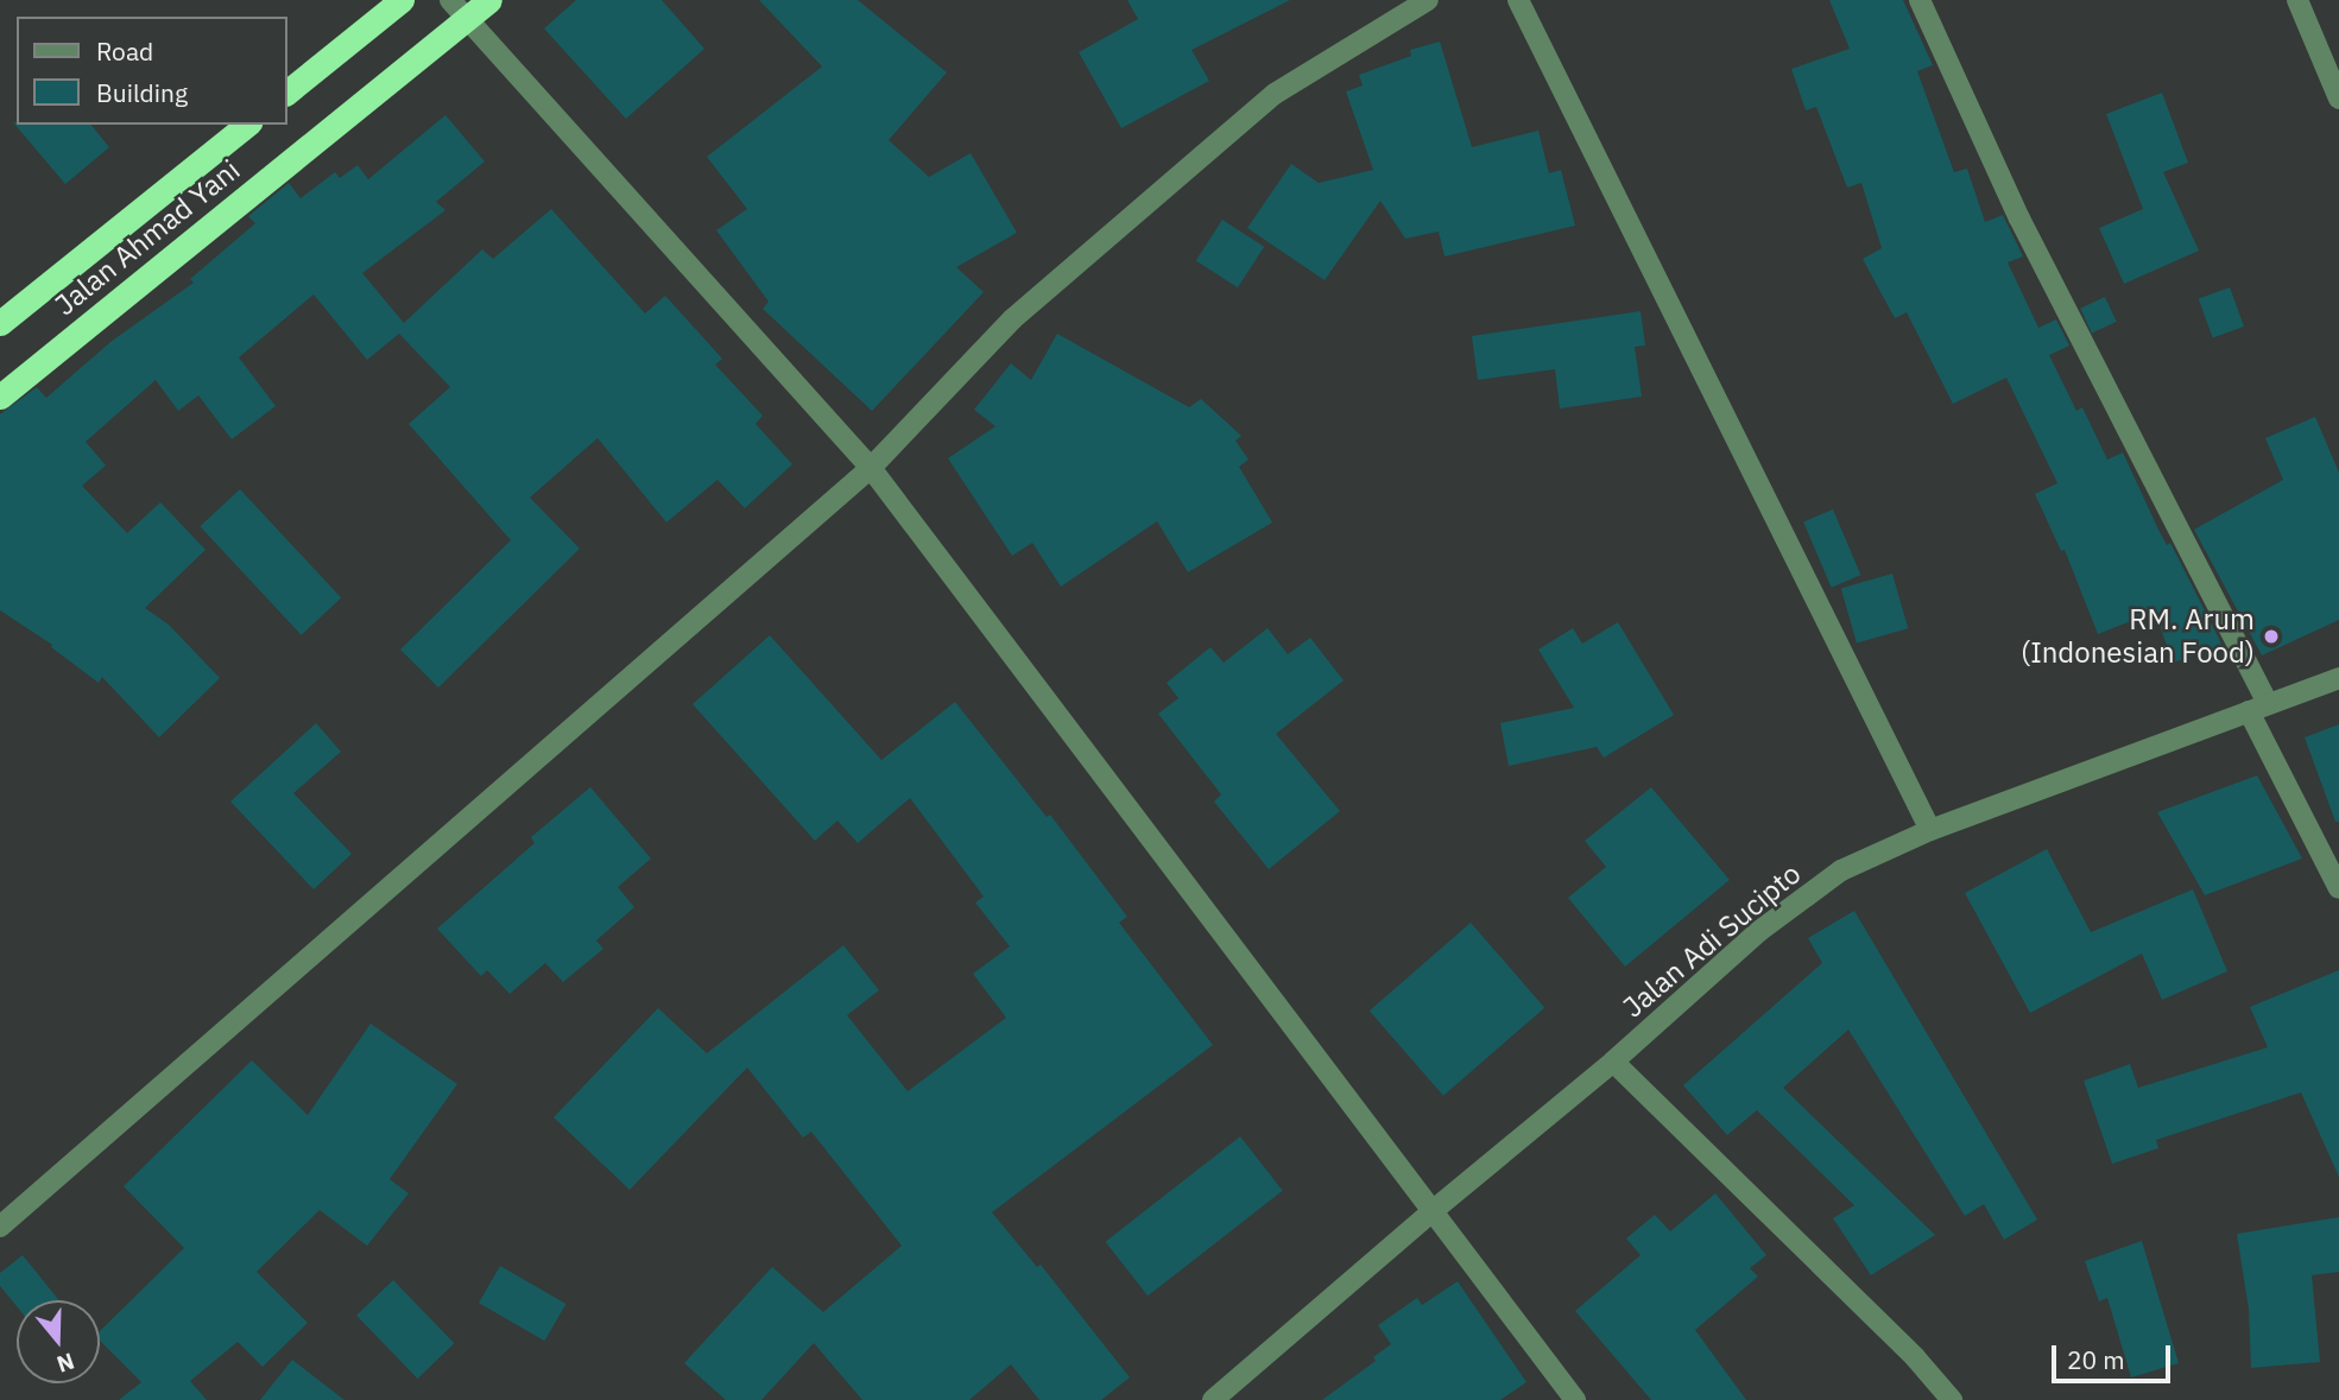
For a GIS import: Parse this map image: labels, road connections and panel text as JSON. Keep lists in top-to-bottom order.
{
  "streets": {
    "highway": ["Jalan Ahmad Yani"],
    "street": ["Jalan Adi Sucipto"]
  },
  "places": ["RM. Arum (Indonesian Food)"],
  "legend": ["Road", "Building"],
  "scale_bar": "20 m",
  "north": "bottom"
}
